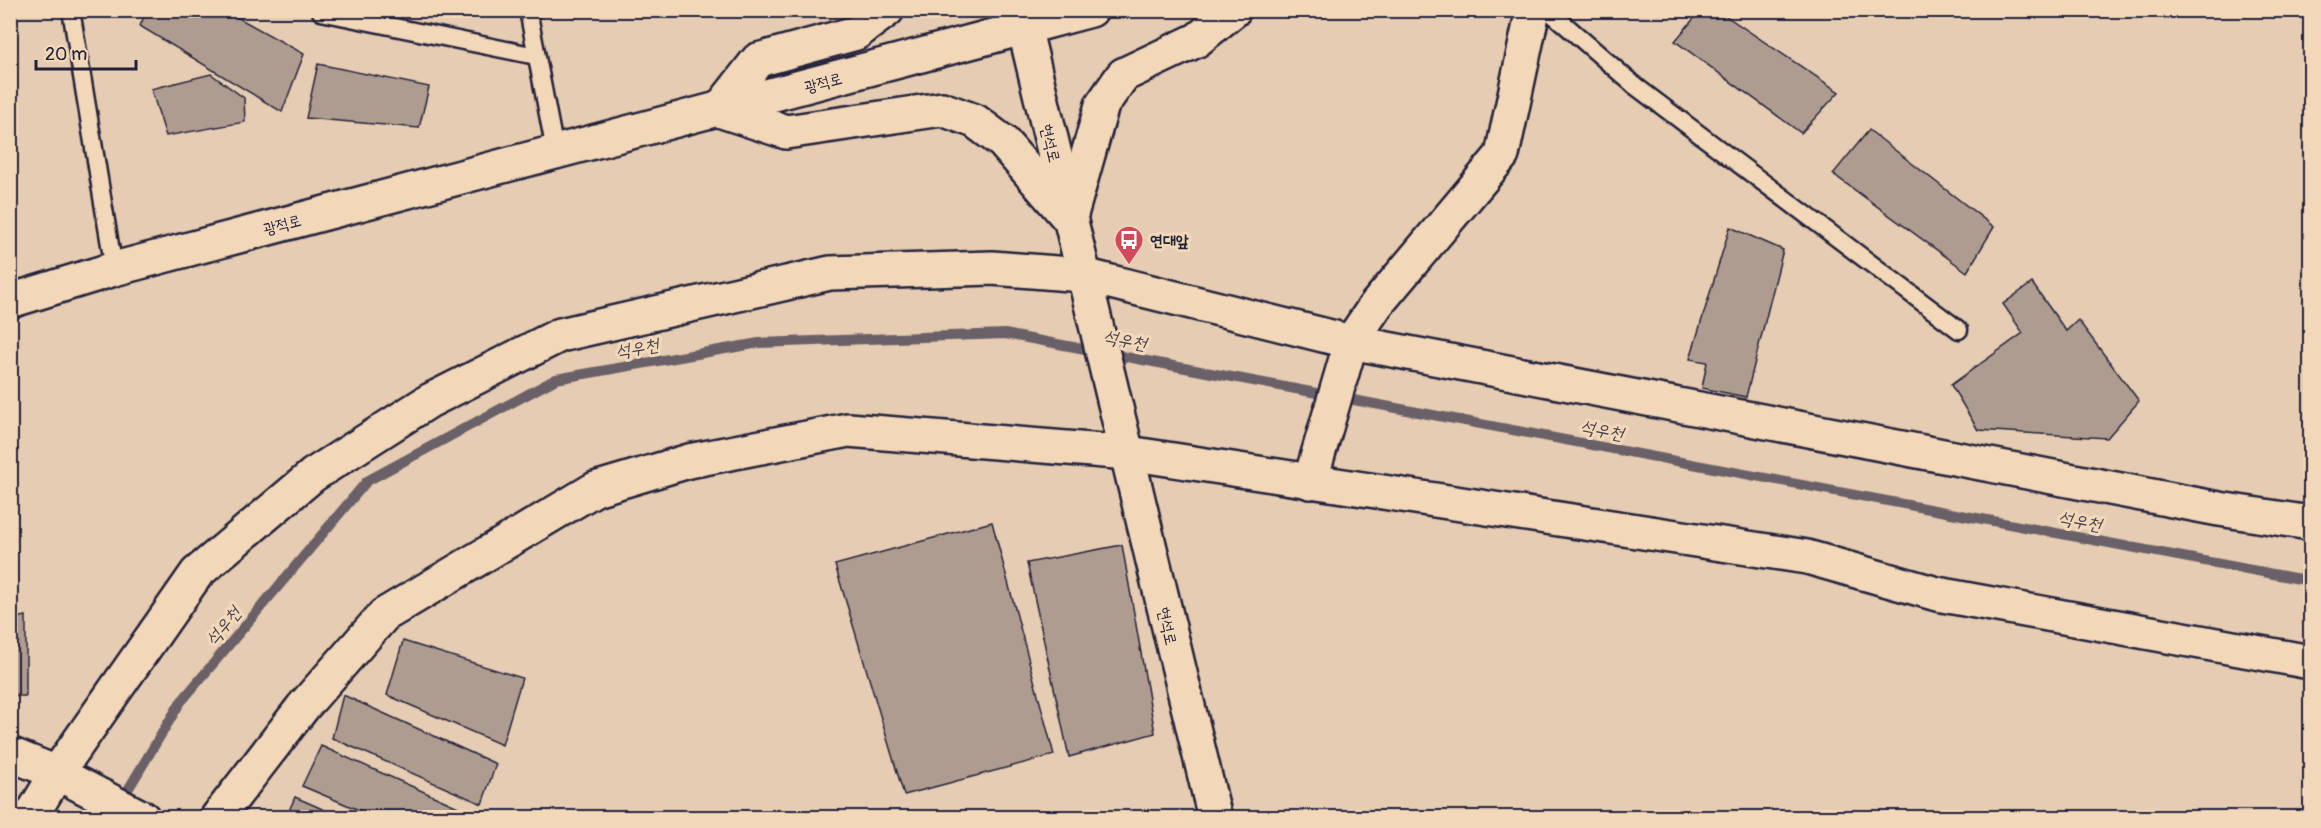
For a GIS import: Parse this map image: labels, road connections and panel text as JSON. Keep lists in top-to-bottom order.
{
  "streets": {
    "street": ["광적로", "현석로"]
  },
  "crossings": [
    ["광적로", "현석로"]
  ],
  "water": ["석우천"],
  "places": {
    "bus stop": ["연대앞"]
  },
  "scale_bar": "20 m"
}
